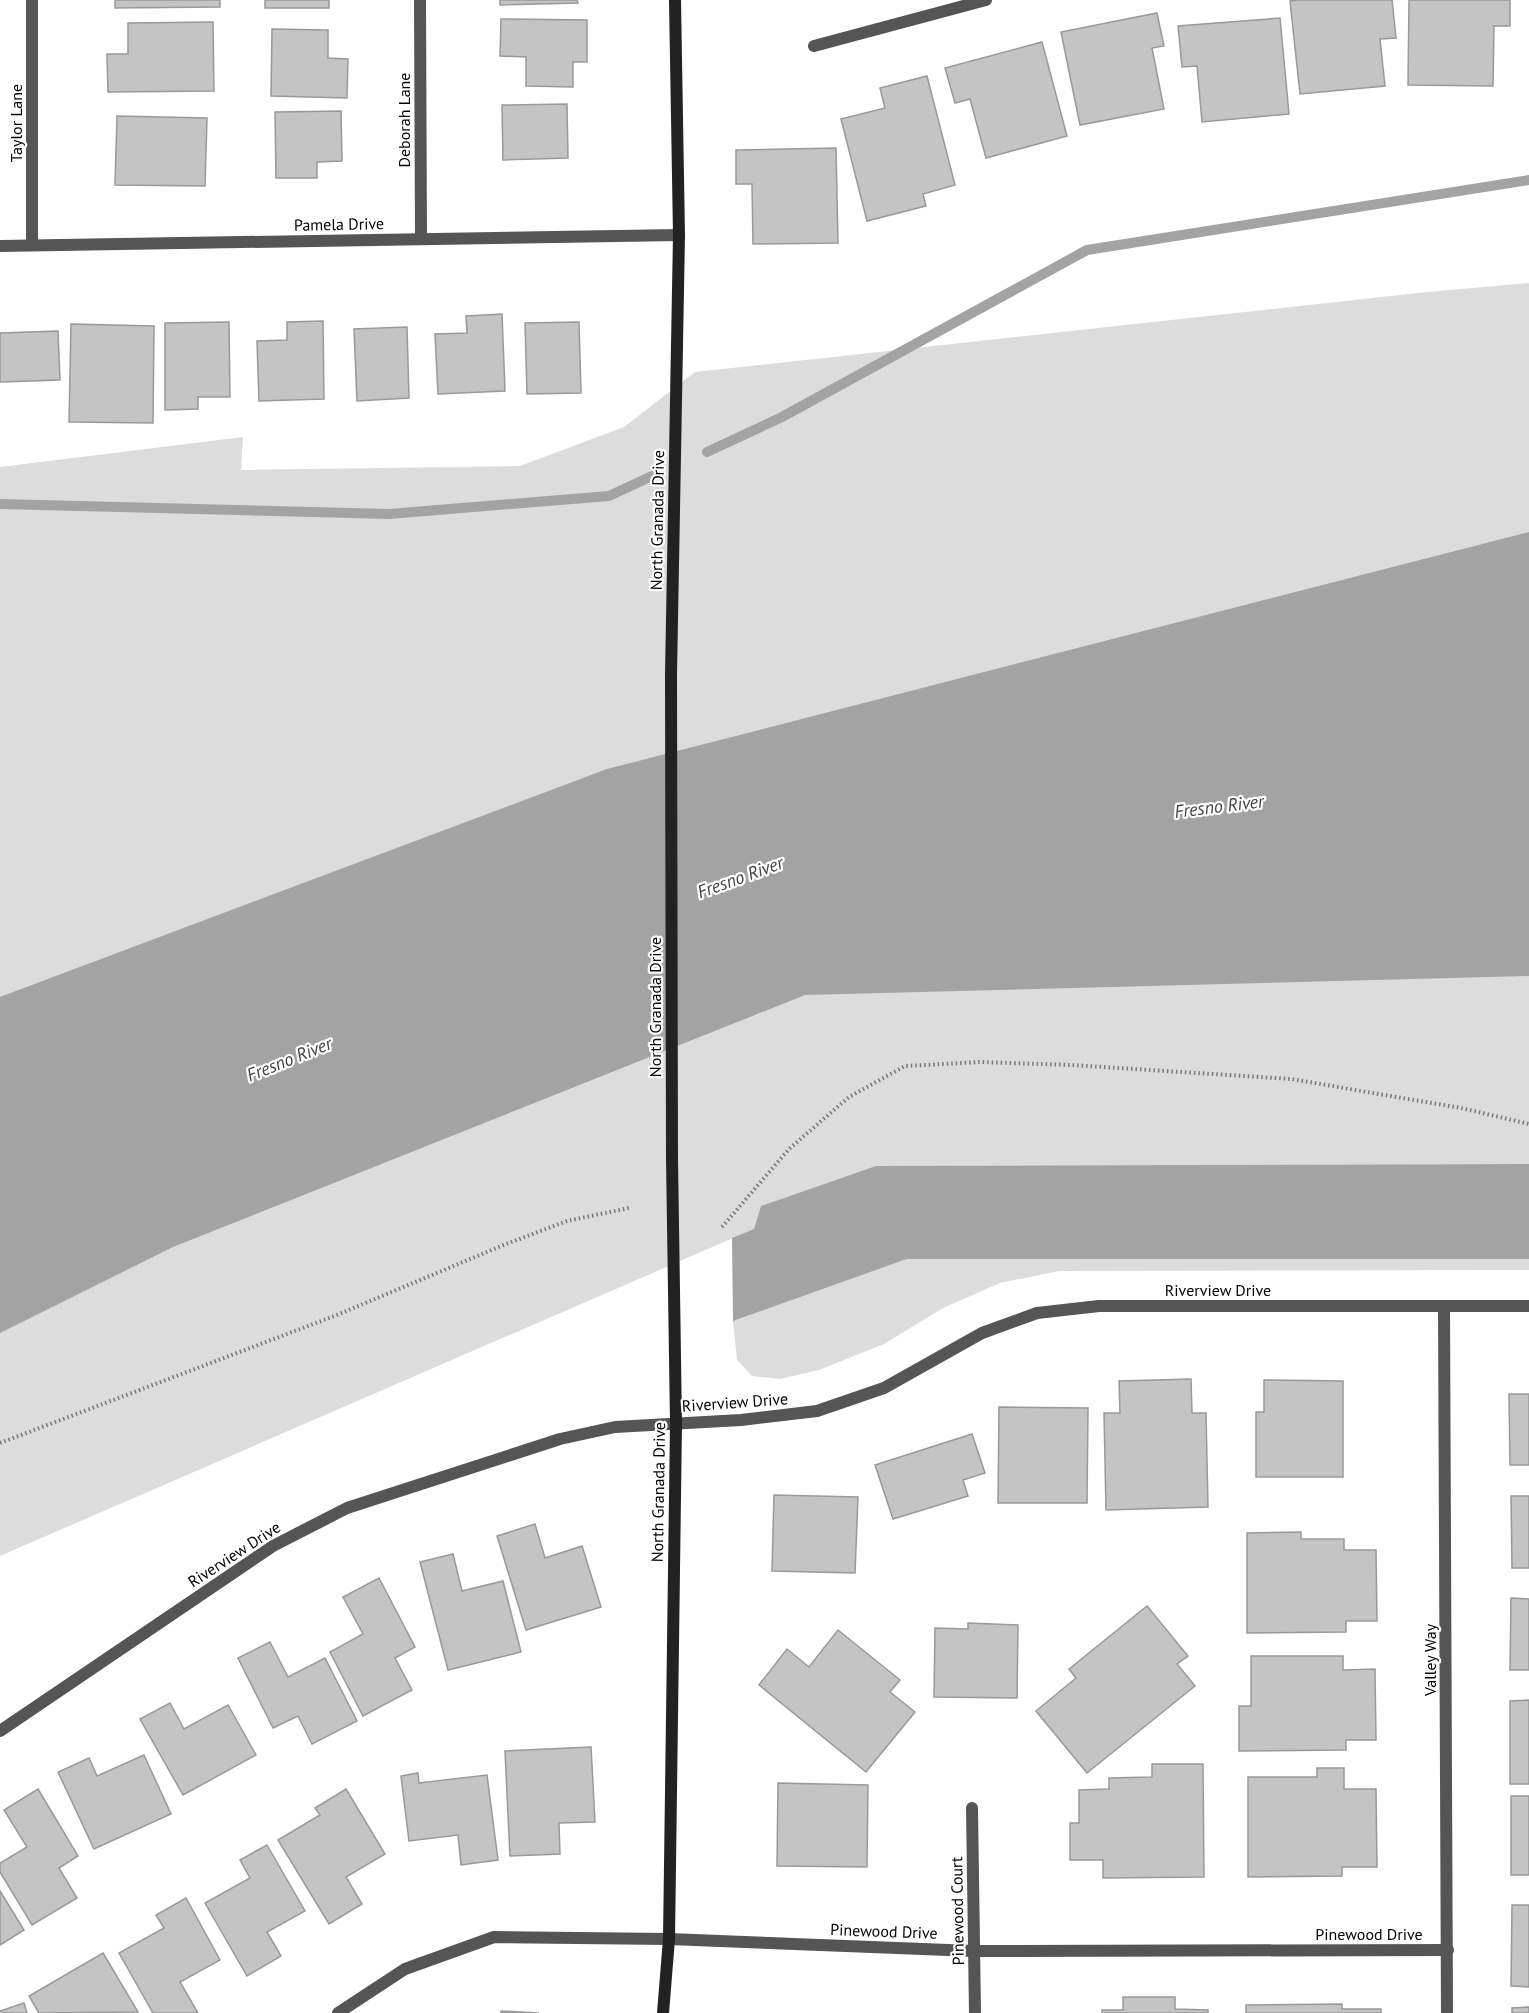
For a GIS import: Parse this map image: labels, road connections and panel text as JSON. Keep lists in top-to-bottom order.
{
  "streets": {
    "street": [
      "Deborah Lane",
      "Taylor Lane",
      "Pamela Drive",
      "North Granada Drive",
      "Riverview Drive",
      "Valley Way",
      "Pinewood Court",
      "Pinewood Drive"
    ]
  },
  "crossings": [
    ["Deborah Lane", "Pamela Drive"],
    ["Taylor Lane", "Pamela Drive"],
    ["Pamela Drive", "North Granada Drive"],
    ["North Granada Drive", "Riverview Drive"],
    ["North Granada Drive", "Pinewood Drive"],
    ["Riverview Drive", "Valley Way"],
    ["Valley Way", "Pinewood Drive"],
    ["Pinewood Court", "Pinewood Drive"]
  ],
  "water": ["Fresno River"]
}
